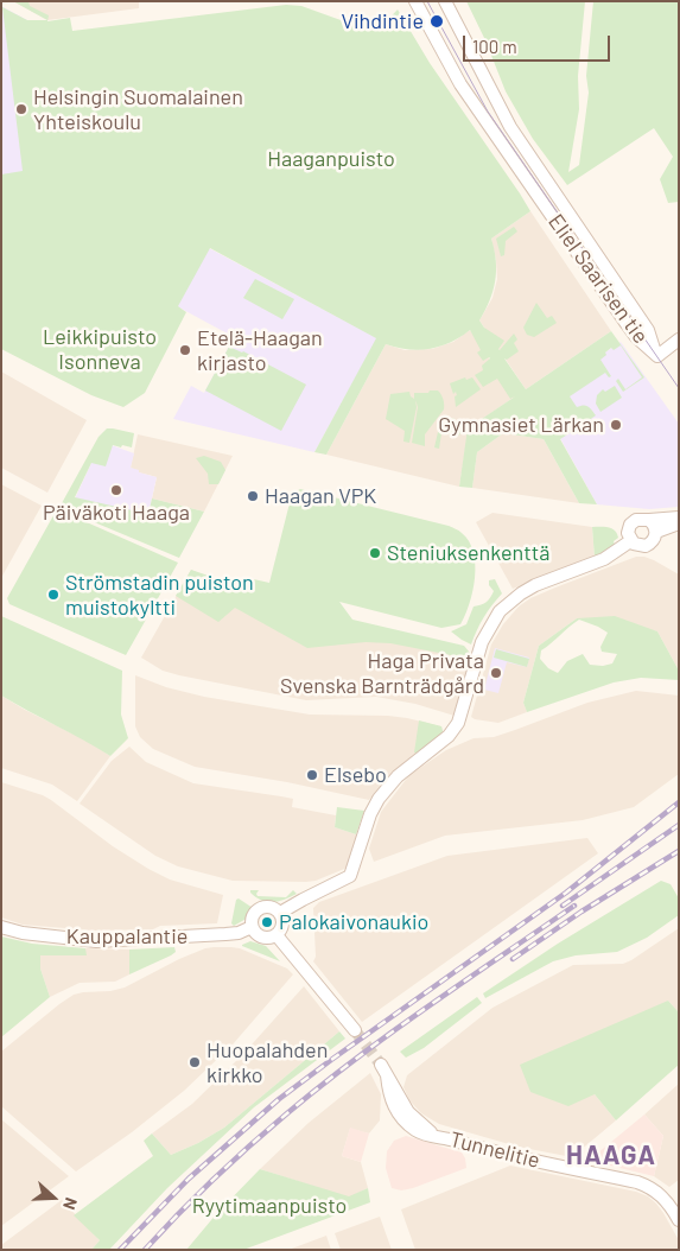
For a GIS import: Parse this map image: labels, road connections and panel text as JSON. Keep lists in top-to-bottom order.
{
  "streets": {
    "street": ["Eliel Saarisen tie", "Kauppalantie", "Tunnelitie"]
  },
  "districts": ["HAAGA"],
  "parks": ["Haaganpuisto", "Leikkipuisto Isonneva", "Ryytimaanpuisto"],
  "places": [
    "Vihdintie",
    "Helsingin Suomalainen Yhteiskoulu",
    "Etelä-Haagan kirjasto",
    "Gymnasiet Lärkan",
    "Päiväkoti Haaga",
    "Haagan VPK",
    "Steniuksenkenttä",
    "Strömstadin puiston muistokyltti",
    "Haga Privata Svenska Barnträdgård",
    "Elsebo",
    "Palokaivonaukio",
    "Huopalahden kirkko"
  ],
  "scale_bar": "100 m",
  "north": "right"
}
